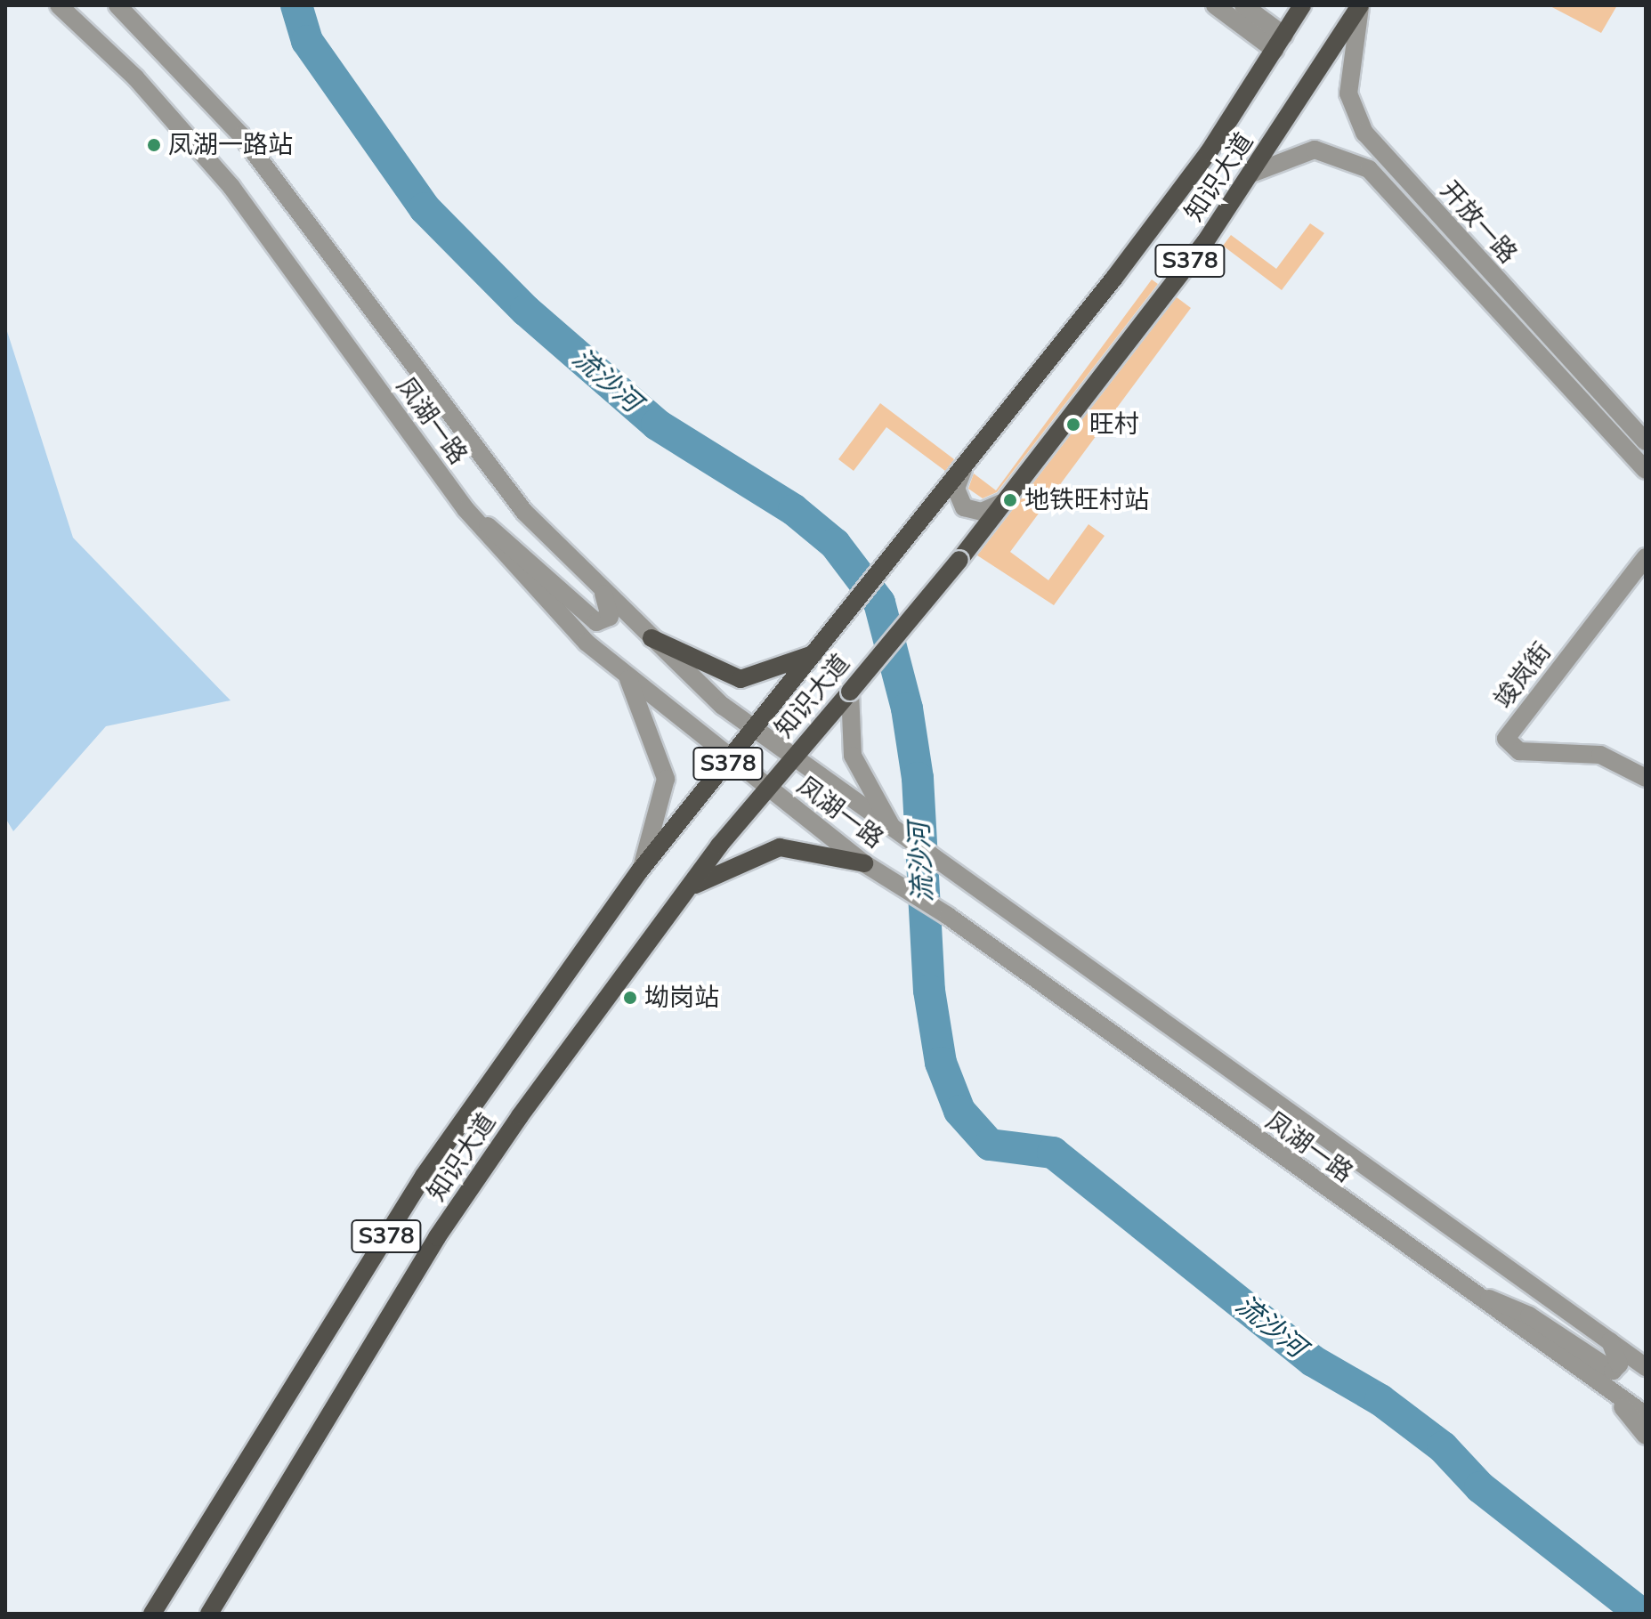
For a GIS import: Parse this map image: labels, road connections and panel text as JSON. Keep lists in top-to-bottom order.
{
  "streets": {
    "main road": ["知识大道", "S378"],
    "street": ["开放一路", "凤湖一路", "竣岚街"]
  },
  "crossings": [
    ["知识大道", "开放一路"],
    ["知识大道", "凤湖一路"]
  ],
  "water": ["流沙河"],
  "places": [
    "凤湖一路站",
    "旺村",
    "地铁旺村站",
    "坳岗站"
  ]
}
